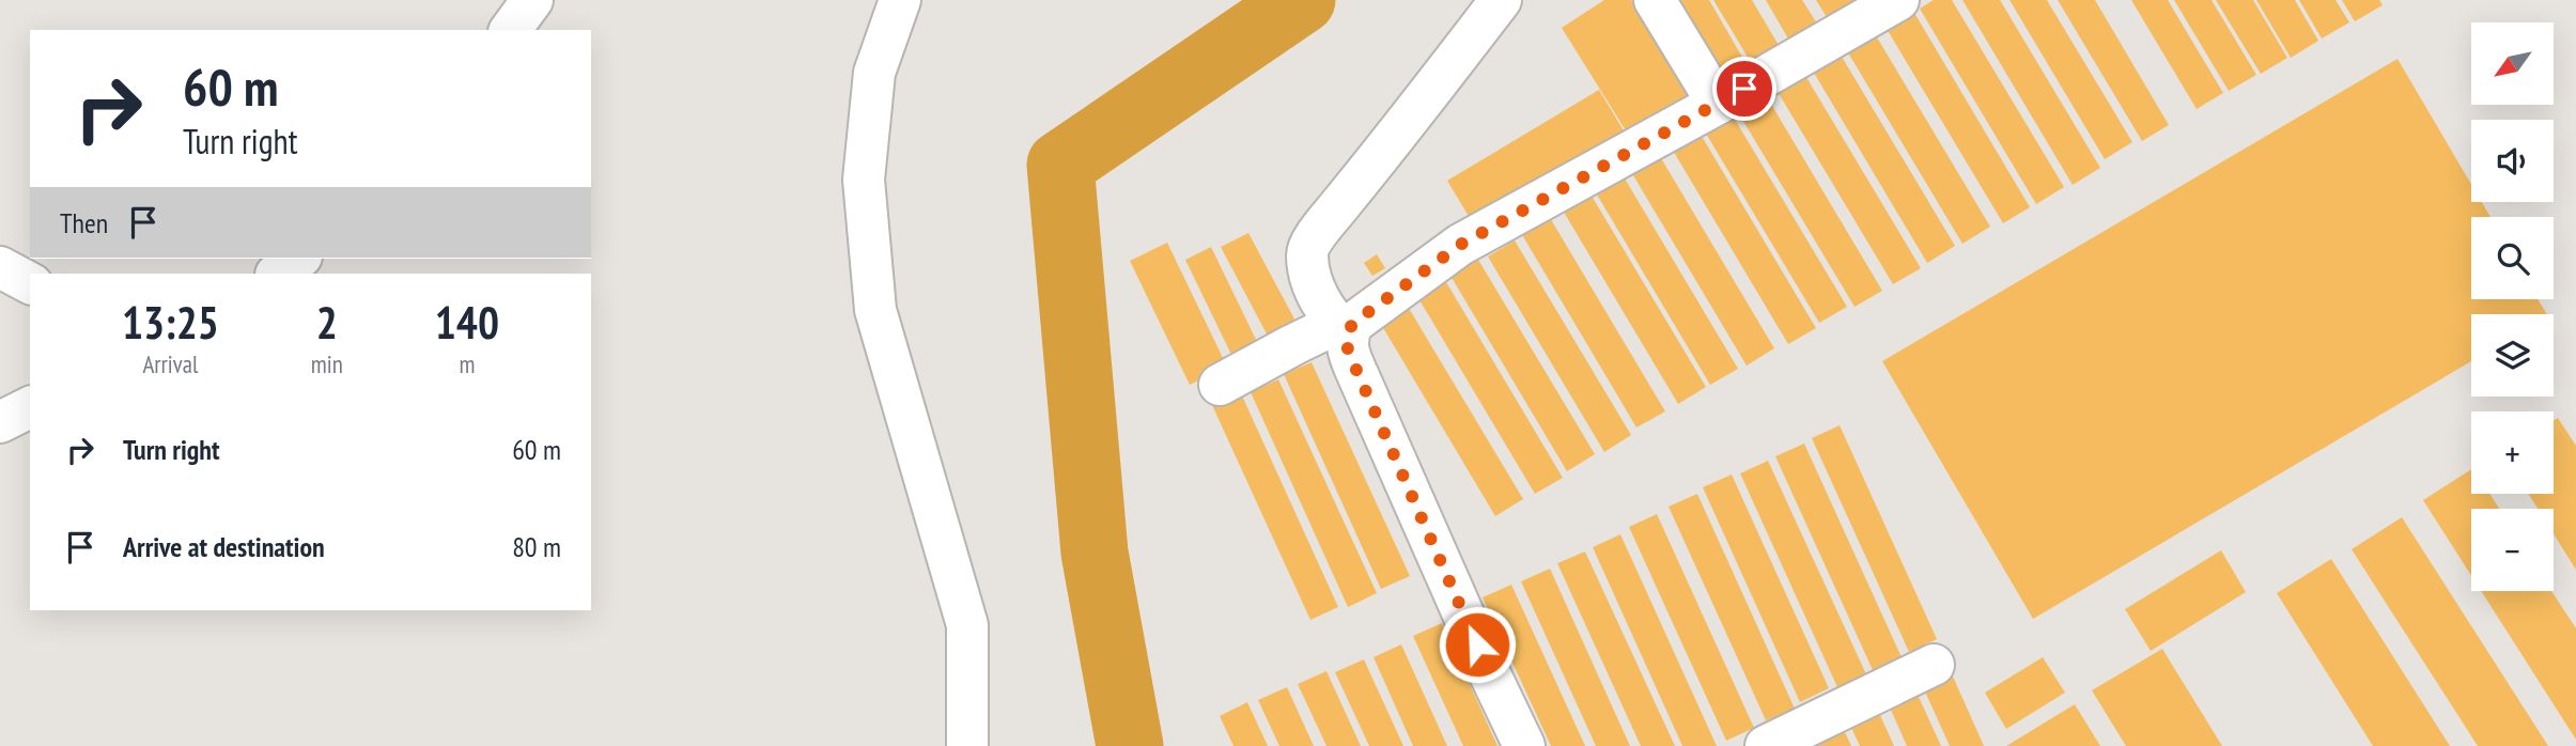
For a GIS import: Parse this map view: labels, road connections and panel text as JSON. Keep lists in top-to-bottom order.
{
  "north": "bottom left",
  "page": {
    "map_buttons": ["+", "−"],
    "turn": ["60 m", "Turn right"],
    "then": "Then",
    "eta": [
      "13:25",
      "Arrival",
      "2",
      "min",
      "140",
      "m"
    ],
    "list": [
      {
        "name": "Turn right",
        "value": "60 m"
      },
      {
        "name": "Arrive at destination",
        "value": "80 m"
      }
    ]
  }
}
